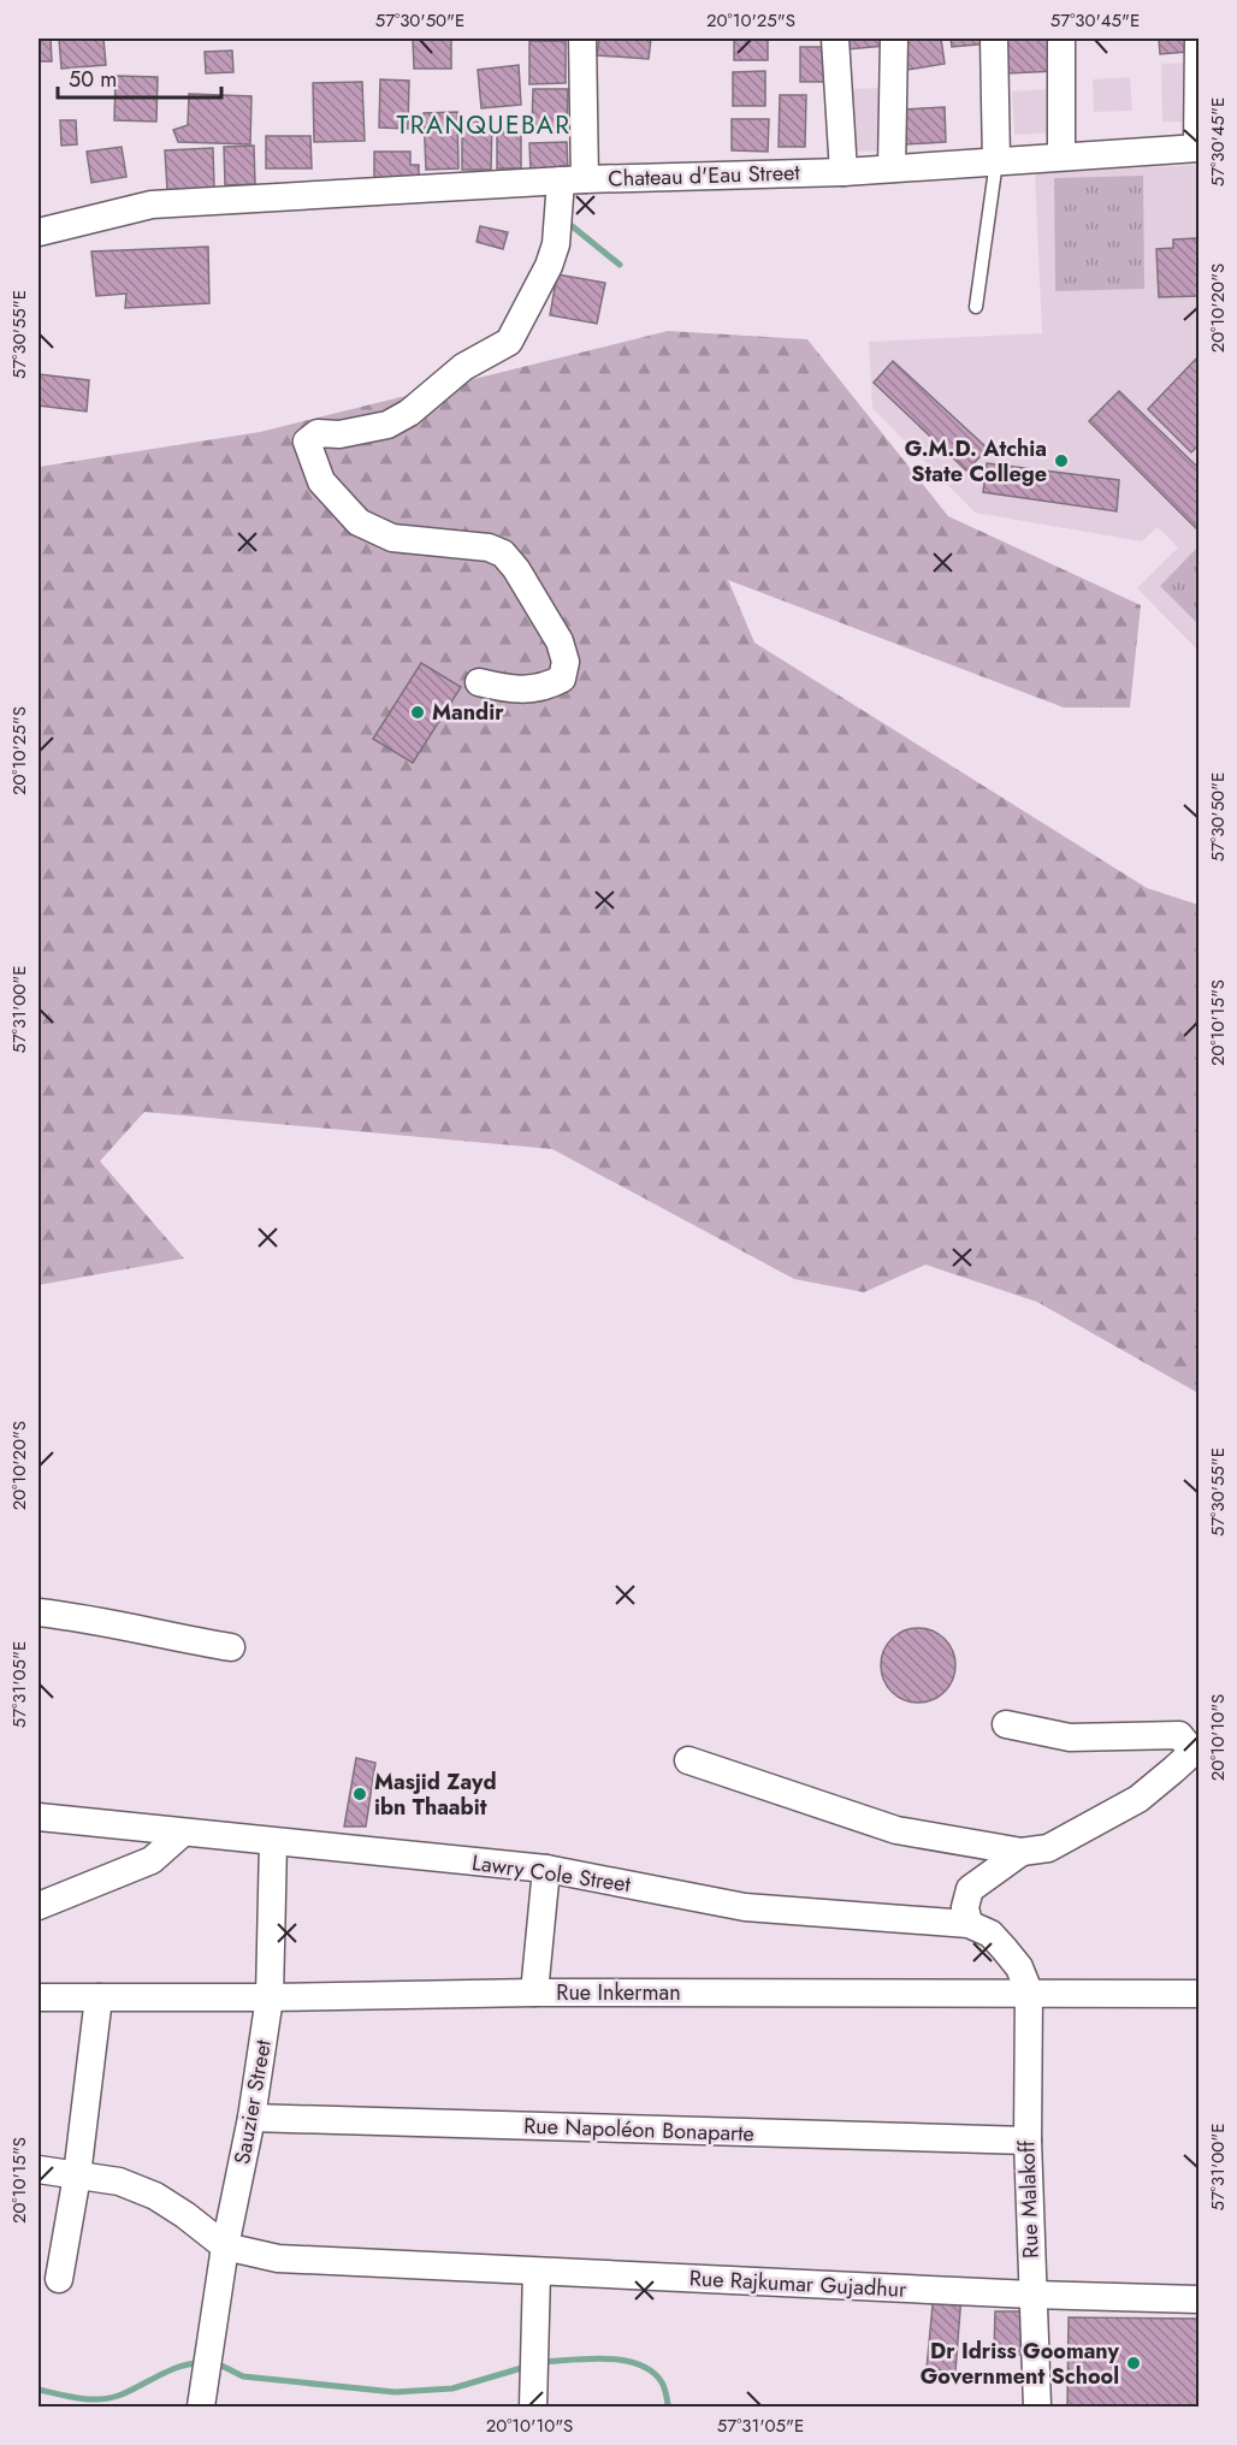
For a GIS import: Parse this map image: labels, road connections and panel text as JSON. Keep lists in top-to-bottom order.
{
  "streets": {
    "street": [
      "Chateau d'Eau Street",
      "Lawry Cole Street",
      "Rue Inkerman",
      "Sauzier Street",
      "Rue Napoléon Bonaparte",
      "Rue Malakoff",
      "Rue Rajkumar Gujadhur"
    ]
  },
  "crossings": [
    ["Lawry Cole Street", "Rue Inkerman"],
    ["Lawry Cole Street", "Sauzier Street"],
    ["Lawry Cole Street", "Rue Malakoff"],
    ["Rue Inkerman", "Sauzier Street"],
    ["Rue Inkerman", "Rue Malakoff"],
    ["Sauzier Street", "Rue Napoléon Bonaparte"],
    ["Sauzier Street", "Rue Rajkumar Gujadhur"],
    ["Rue Napoléon Bonaparte", "Rue Malakoff"],
    ["Rue Malakoff", "Rue Rajkumar Gujadhur"]
  ],
  "districts": ["TRANQUEBAR"],
  "places": [
    "G.M.D. Atchia State College",
    "Mandir",
    "Masjid Zayd ibn Thaabit",
    "Dr Idriss Goomany Government School"
  ],
  "scale_bar": "50 m",
  "coordinates": [
    "57°30'50\"E",
    "20°10'25\"S",
    "57°30'45\"E",
    "20°10'20\"S",
    "57°30'55\"E",
    "57°31'00\"E",
    "20°10'15\"S",
    "57°31'05\"E",
    "20°10'10\"S"
  ]
}
